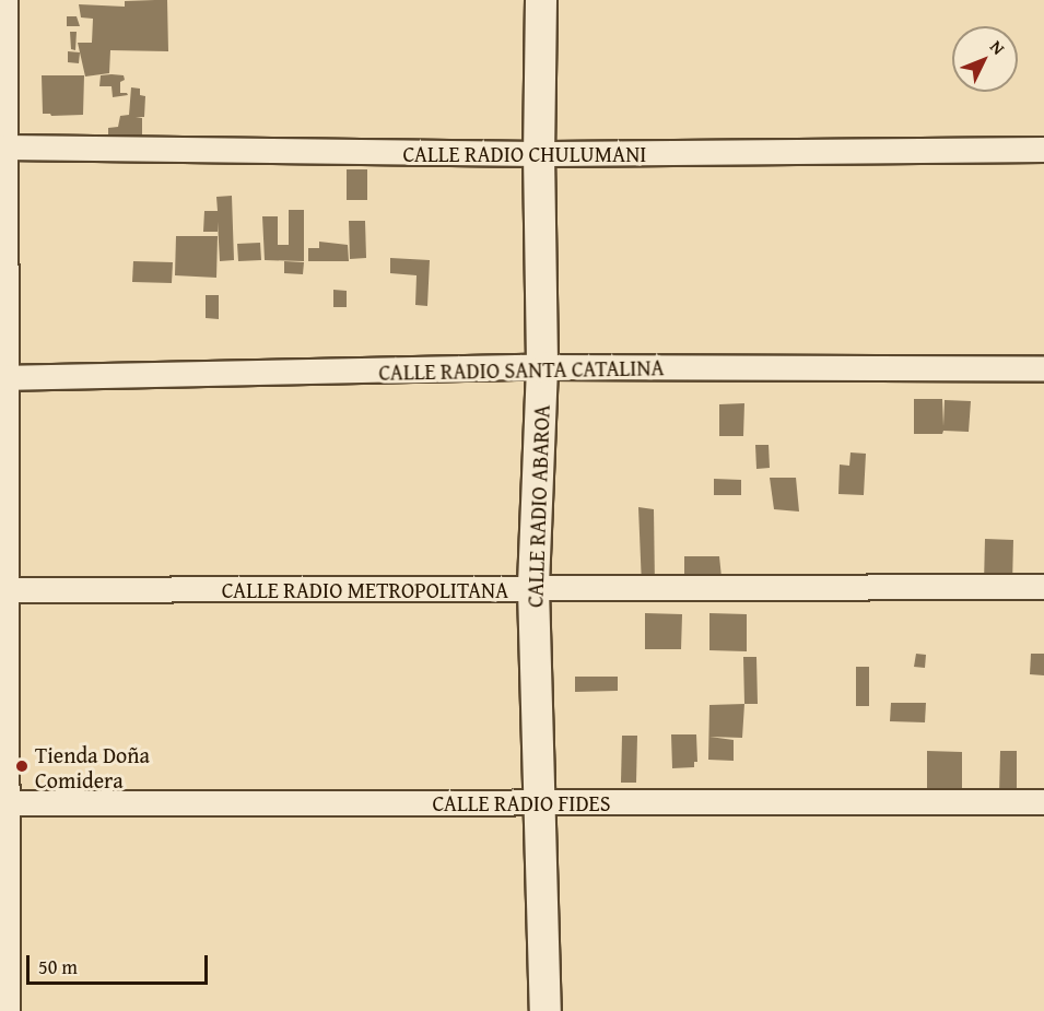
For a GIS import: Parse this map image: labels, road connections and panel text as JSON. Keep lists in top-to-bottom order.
{
  "streets": {
    "street": [
      "CALLE RADIO CHULUMANI",
      "CALLE RADIO SANTA CATALINA",
      "CALLE RADIO ABAROA",
      "CALLE RADIO METROPOLITANA",
      "CALLE RADIO FIDES"
    ]
  },
  "crossings": [
    ["CALLE RADIO CHULUMANI", "CALLE RADIO ABAROA"],
    ["CALLE RADIO SANTA CATALINA", "CALLE RADIO ABAROA"],
    ["CALLE RADIO ABAROA", "CALLE RADIO METROPOLITANA"],
    ["CALLE RADIO ABAROA", "CALLE RADIO FIDES"]
  ],
  "places": ["Tienda Doña Comidera"],
  "scale_bar": "50 m",
  "north": "top right"
}
